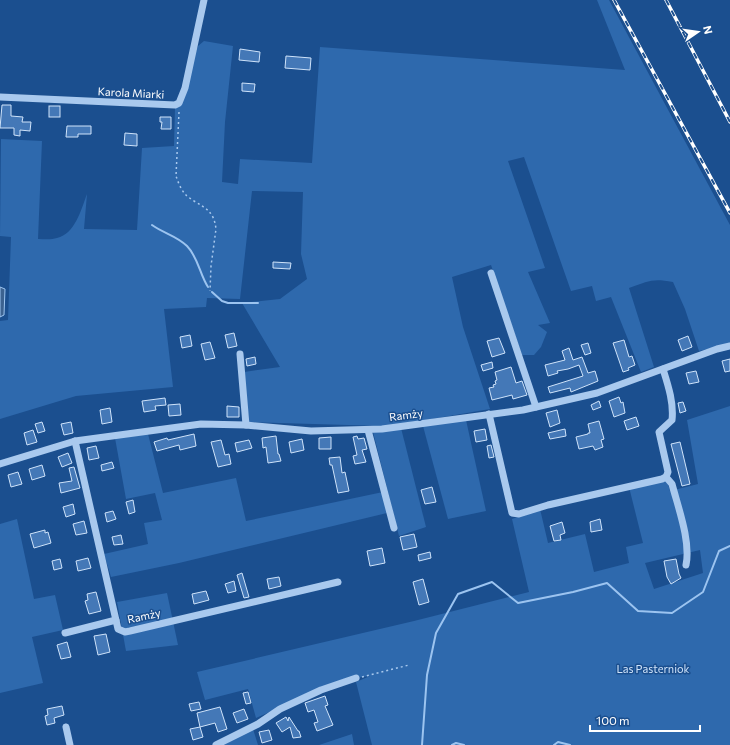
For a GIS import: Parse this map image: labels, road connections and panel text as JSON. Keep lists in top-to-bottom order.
{
  "streets": {
    "street": ["Karola Miarki", "Ramży"]
  },
  "parks": ["Las Pasterniok"],
  "scale_bar": "100 m",
  "north": "right"
}
